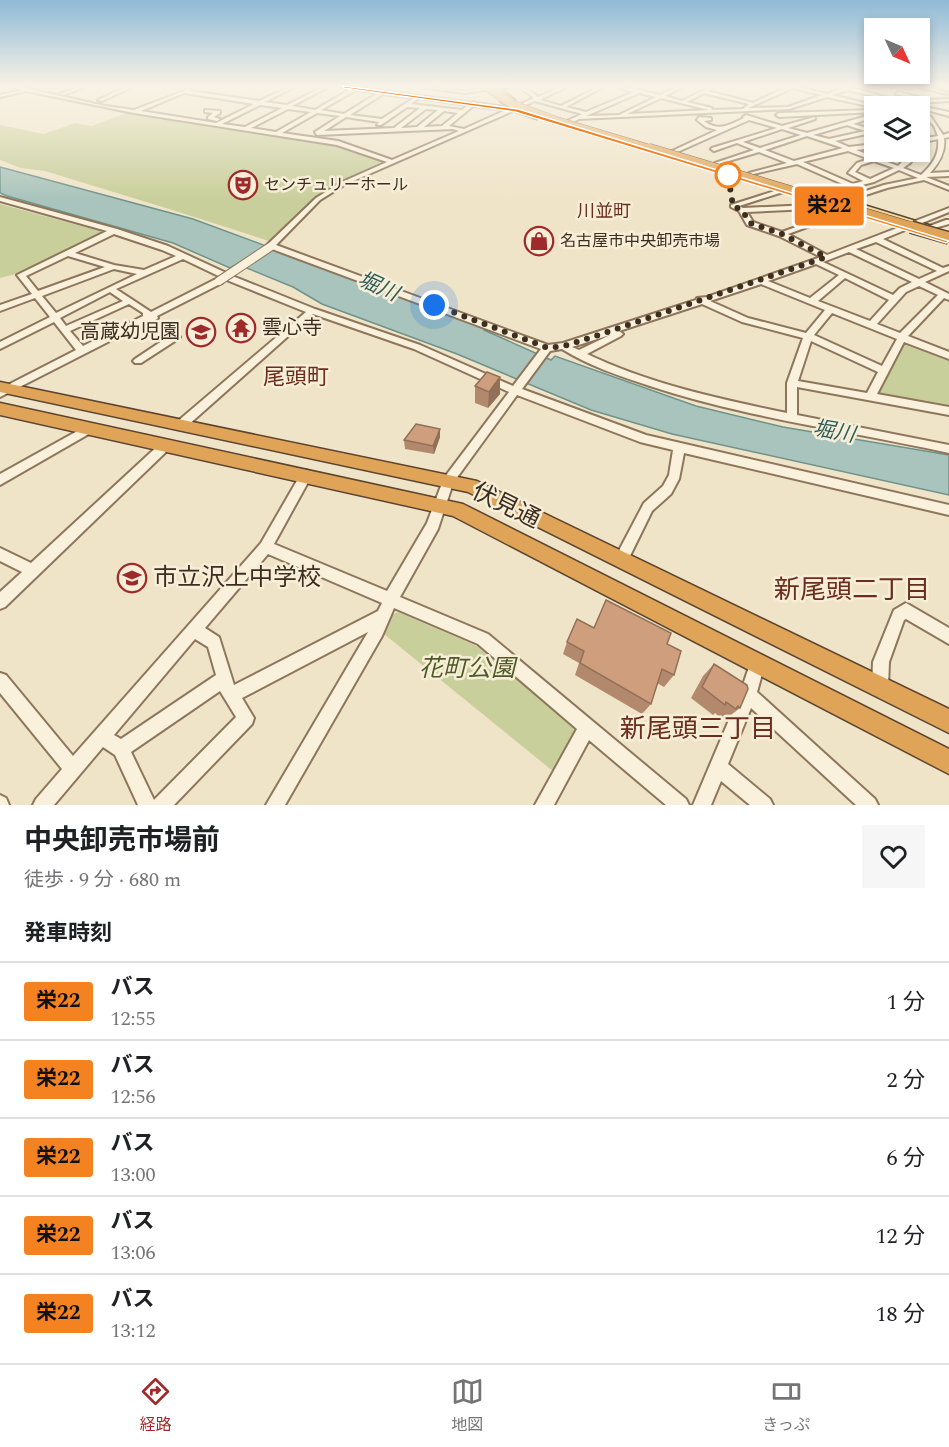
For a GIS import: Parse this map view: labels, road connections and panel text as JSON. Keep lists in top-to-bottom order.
{
  "streets": {
    "highway": ["伏見通"]
  },
  "districts": [
    "川並町",
    "尾頭町",
    "新尾頭二丁目",
    "新尾頭三丁目"
  ],
  "water": ["堀川"],
  "parks": ["花町公園"],
  "places": {
    "theatre": ["センチュリーホール"],
    "shop": ["名古屋市中央卸売市場"],
    "temple": ["雲心寺"],
    "school or university": ["高蔵幼児園", "市立沢上中学校"]
  },
  "lines": ["bus line 栄22"],
  "north": "bottom right",
  "page": {
    "on_map": "栄22",
    "heading": [
      ["中央卸売市場前", "徒歩 · 9 分 · 680 m"],
      "発車時刻"
    ],
    "list": [
      {
        "mark": "栄22",
        "name": "バス",
        "note": "12:55",
        "value": "1 分"
      },
      {
        "mark": "栄22",
        "name": "バス",
        "note": "12:56",
        "value": "2 分"
      },
      {
        "mark": "栄22",
        "name": "バス",
        "note": "13:00",
        "value": "6 分"
      },
      {
        "mark": "栄22",
        "name": "バス",
        "note": "13:06",
        "value": "12 分"
      },
      {
        "mark": "栄22",
        "name": "バス",
        "note": "13:12",
        "value": "18 分"
      }
    ],
    "tabs": ["経路", "地図", "きっぷ"]
  }
}
